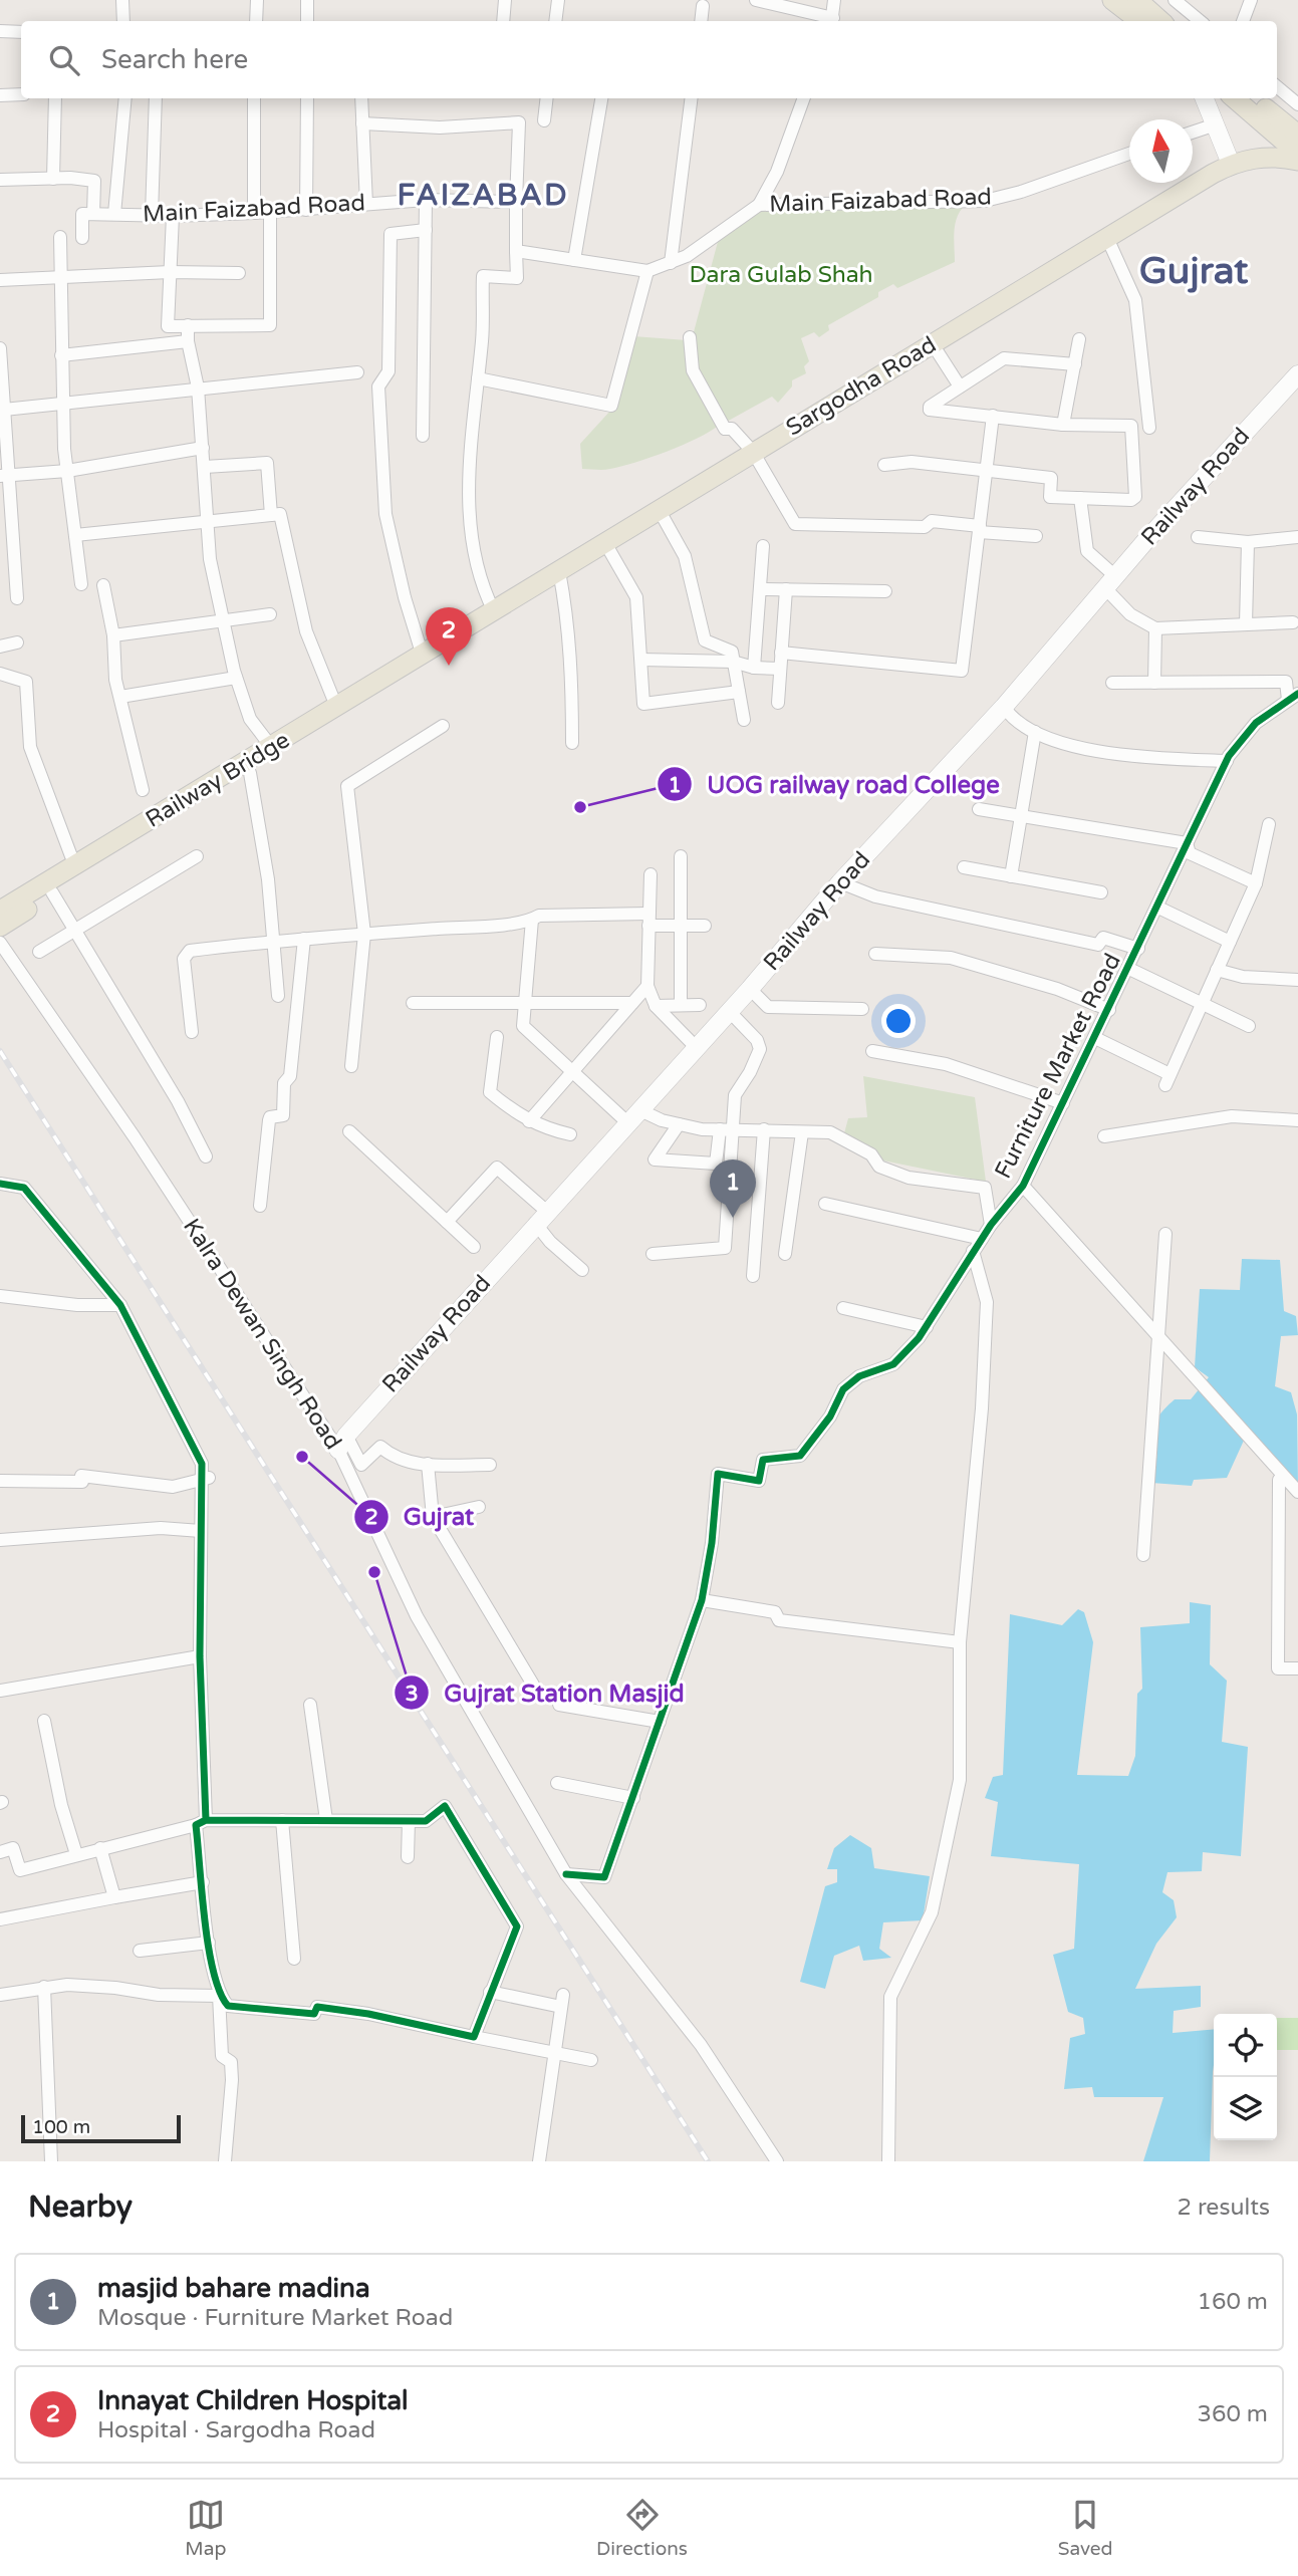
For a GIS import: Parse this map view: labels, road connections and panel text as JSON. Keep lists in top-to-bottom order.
{
  "streets": {
    "main road": ["Sargodha Road", "Railway Bridge"],
    "street": [
      "Main Faizabad Road",
      "Railway Road",
      "Furniture Market Road",
      "Kalra Dewan Singh Road"
    ]
  },
  "crossings": [
    ["Sargodha Road", "Railway Bridge"],
    ["Railway Road", "Furniture Market Road"],
    ["Railway Road", "Kalra Dewan Singh Road"],
    ["Furniture Market Road", "Kalra Dewan Singh Road"]
  ],
  "districts": ["FAIZABAD", "Gujrat"],
  "parks": ["Dara Gulab Shah"],
  "places": ["UOG railway road College", "Gujrat", "Gujrat Station Masjid"],
  "scale_bar": "100 m",
  "north": "top",
  "page": {
    "search": "Search here",
    "pins": ["2", "1"],
    "scale": "100 m",
    "heading": ["Nearby", "2 results"],
    "list": [
      {
        "mark": "1",
        "name": "masjid bahare madina",
        "note": "Mosque · Furniture Market Road",
        "value": "160 m"
      },
      {
        "mark": "2",
        "name": "Innayat Children Hospital",
        "note": "Hospital · Sargodha Road",
        "value": "360 m"
      }
    ],
    "nav": ["Map", "Directions", "Saved"]
  }
}
